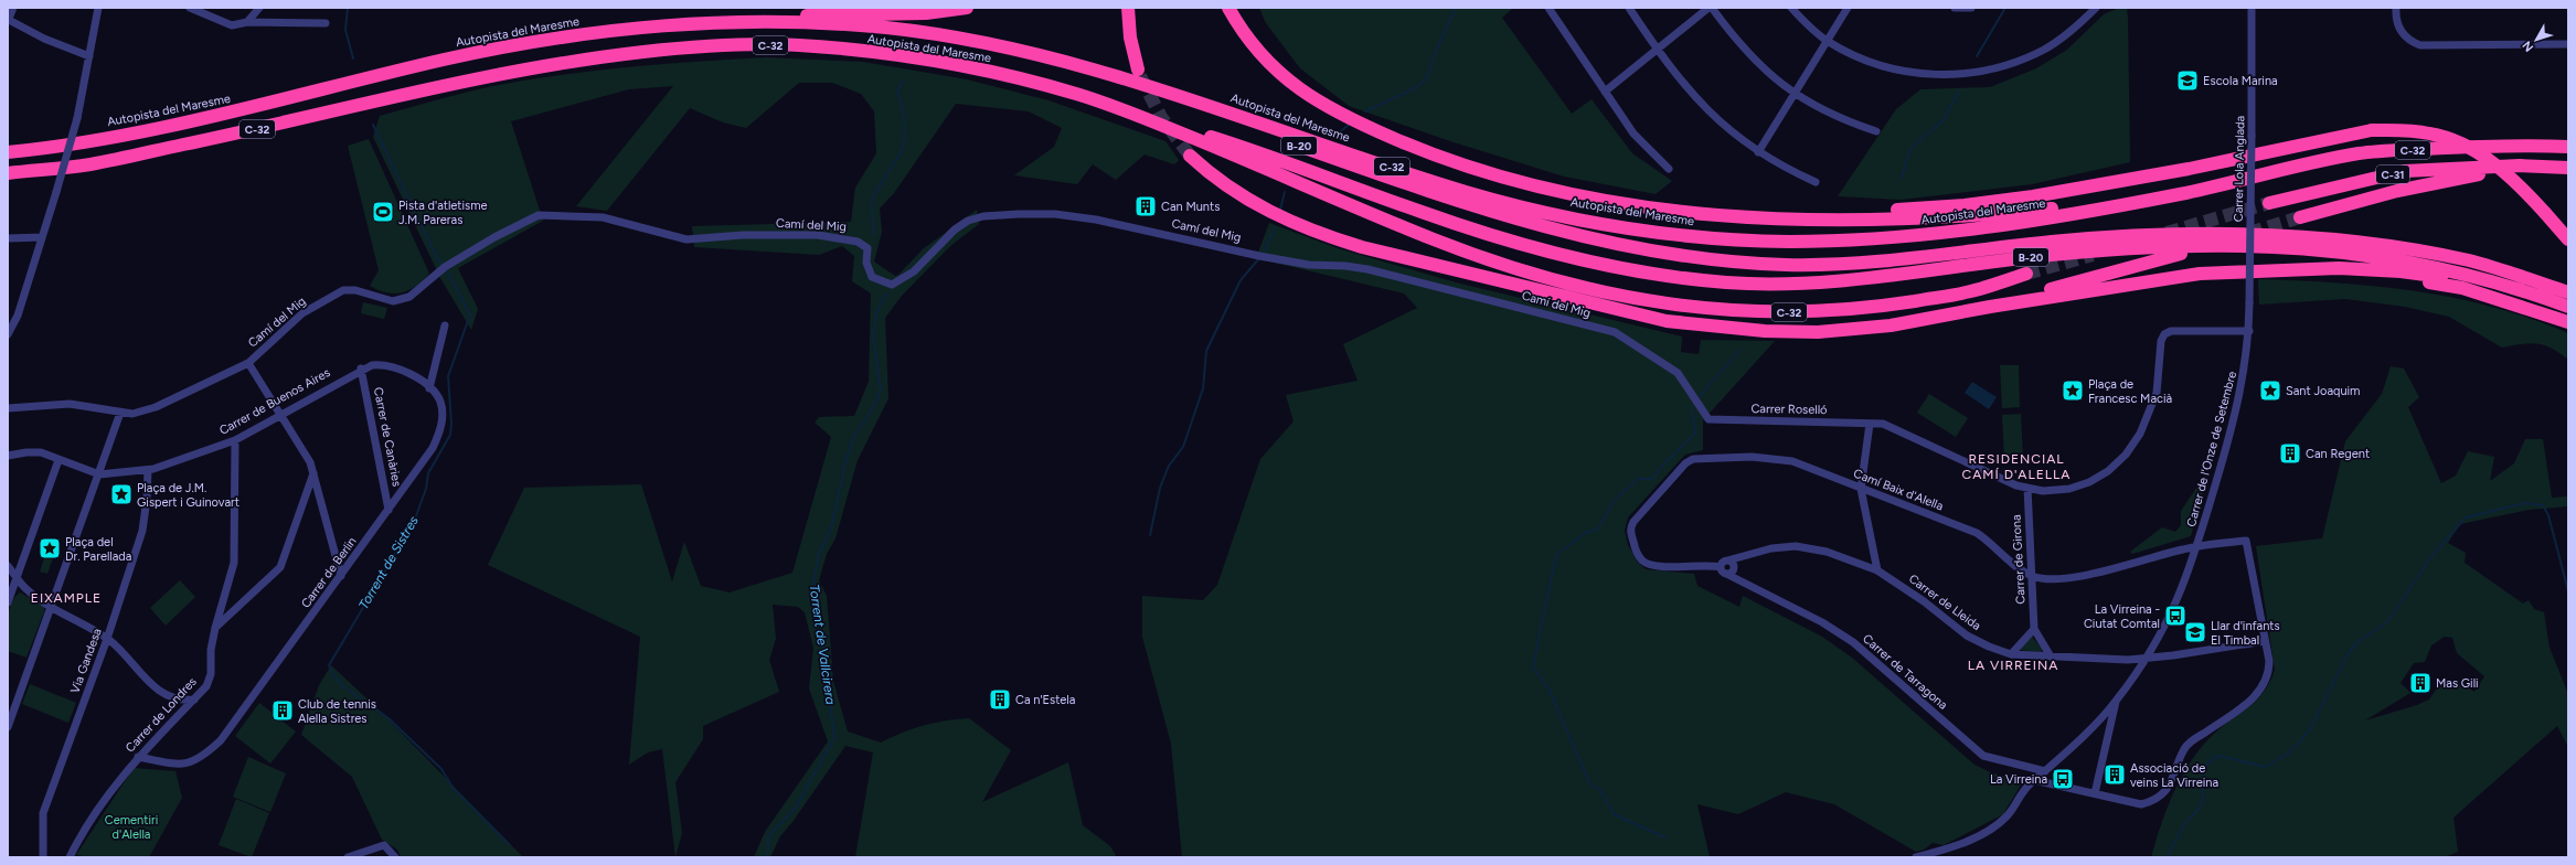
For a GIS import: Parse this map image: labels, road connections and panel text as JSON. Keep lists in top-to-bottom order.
{
  "streets": {
    "highway": [
      "Autopista del Maresme",
      "C-32",
      "B-20",
      "C-31"
    ],
    "street": [
      "Carrer Lola Anglada",
      "Camí del Mig",
      "Carrer de Buenos Aires",
      "Carrer Roselló",
      "Carrer de Canàries",
      "Carrer de l'Onze de Setembre",
      "Camí Baix d'Alella",
      "Carrer de Girona",
      "Carrer de Berlin",
      "Carrer de Lleida",
      "Via Gandesa",
      "Carrer de Tarragona",
      "Carrer de Londres"
    ]
  },
  "crossings": [
    ["Autopista del Maresme", "B-20"],
    ["Carrer Lola Anglada", "Carrer Roselló"],
    ["Carrer Lola Anglada", "Carrer de l'Onze de Setembre"],
    ["Camí del Mig", "Carrer Roselló"],
    ["Carrer de Buenos Aires", "Carrer de Canàries"],
    ["Carrer de Buenos Aires", "Carrer de Berlin"],
    ["Carrer de Buenos Aires", "Via Gandesa"],
    ["Carrer de Buenos Aires", "Carrer de Londres"],
    ["Carrer Roselló", "Carrer de l'Onze de Setembre"],
    ["Carrer Roselló", "Carrer de Girona"],
    ["Carrer de Canàries", "Carrer de Berlin"],
    ["Carrer de l'Onze de Setembre", "Carrer de Lleida"],
    ["Camí Baix d'Alella", "Carrer de Girona"],
    ["Camí Baix d'Alella", "Carrer de Lleida"],
    ["Camí Baix d'Alella", "Carrer de Tarragona"],
    ["Carrer de Girona", "Carrer de Lleida"],
    ["Carrer de Berlin", "Carrer de Londres"],
    ["Carrer de Lleida", "Carrer de Tarragona"]
  ],
  "districts": ["RESIDENCIAL CAMÍ D'ALELLA", "EIXAMPLE", "LA VIRREINA"],
  "water": ["Torrent de Sistres", "Torrent de Vallcirera"],
  "parks": ["Cementiri d'Alella"],
  "places": {
    "school or university": ["Escola Marina", "Llar d'infants El Timbal"],
    "building": [
      "Can Munts",
      "Can Regent",
      "Mas Gili",
      "Ca n'Estela",
      "Club de tennis Alella Sistres",
      "Associació de veins La Virreina"
    ],
    "sports": ["Pista d'atletisme J.M. Pareras"],
    "place": [
      "Plaça de Francesc Macià",
      "Sant Joaquim",
      "Plaça de J.M. Gispert i Guinovart",
      "Plaça del Dr. Parellada"
    ],
    "bus stop": ["La Virreina - Ciutat Comtal", "La Virreina"]
  },
  "north": "bottom left"
}
